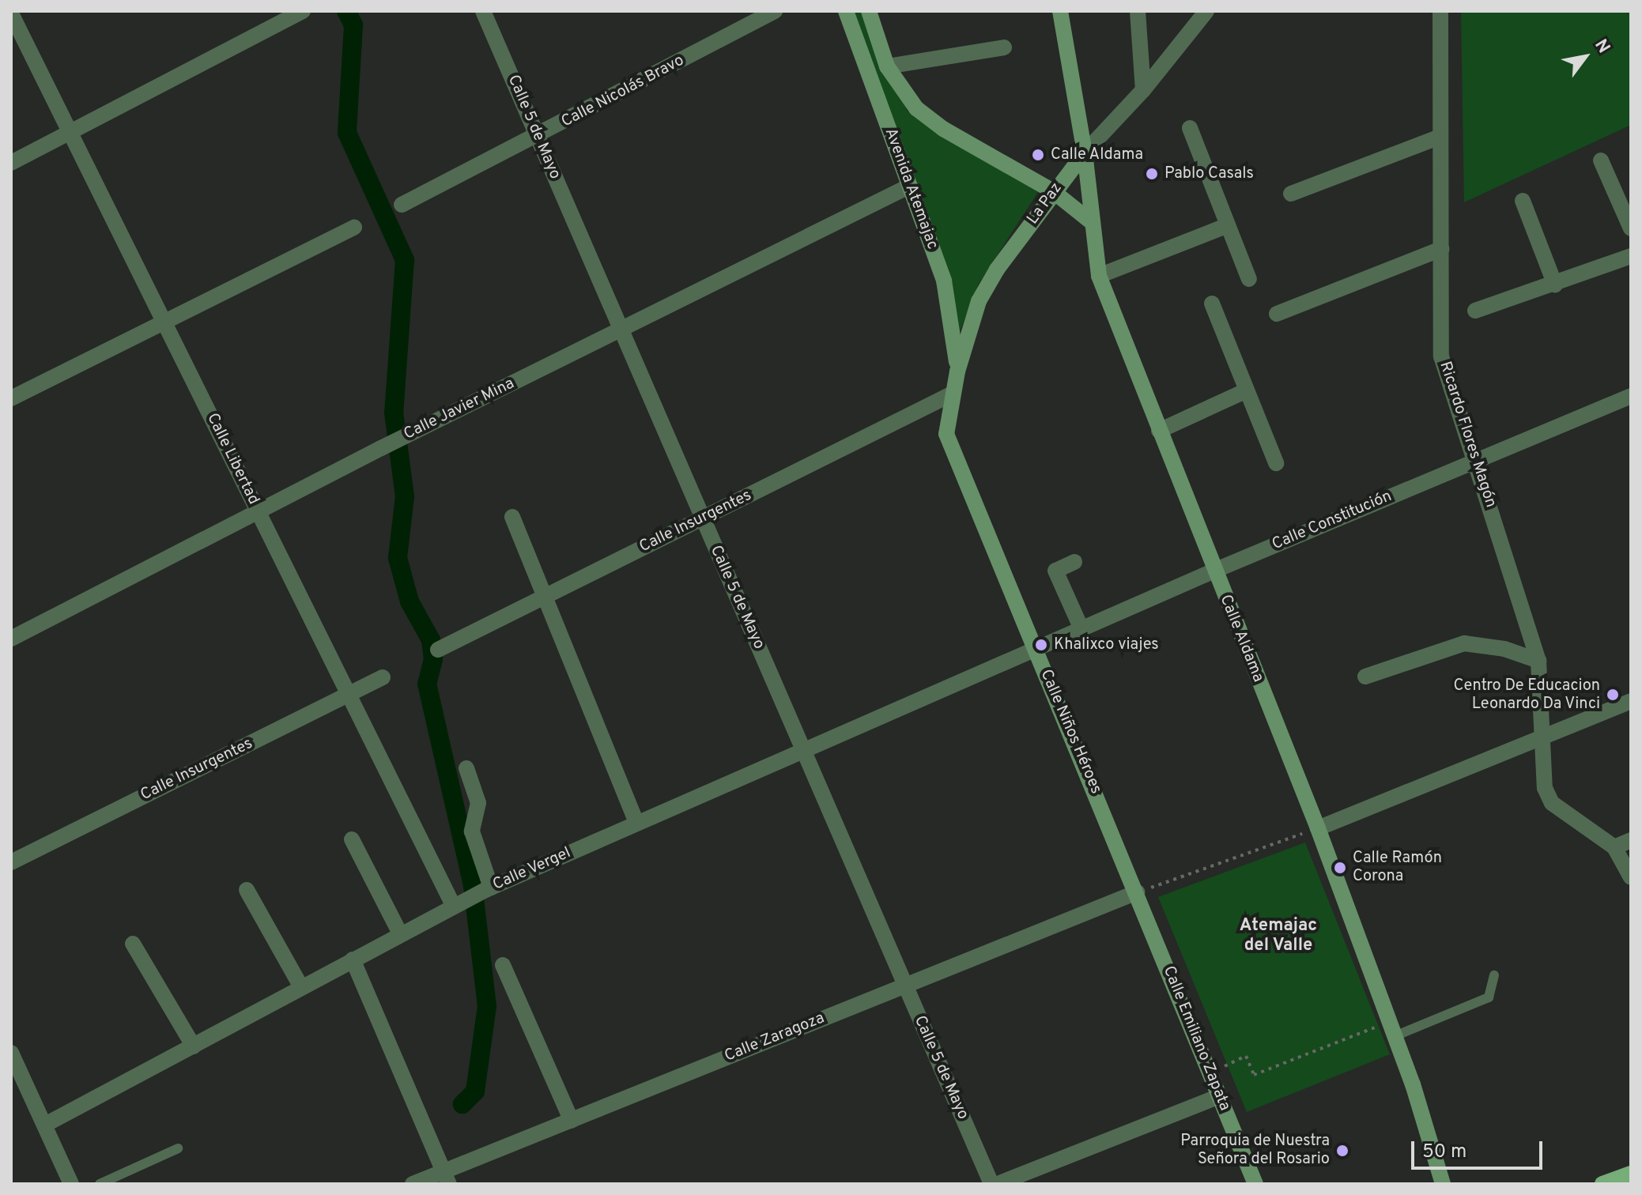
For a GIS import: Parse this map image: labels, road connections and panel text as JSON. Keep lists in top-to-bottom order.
{
  "streets": {
    "street": [
      "Calle Nicolás Bravo",
      "Calle 5 de Mayo",
      "Avenida Atemajac",
      "La Paz",
      "Calle Javier Mina",
      "Ricardo Flores Magón",
      "Calle Libertad",
      "Calle Constitución",
      "Calle Insurgentes",
      "Calle Aldama",
      "Calle Niños Héroes",
      "Calle Vergel",
      "Calle Zaragoza",
      "Calle Emiliano Zapata"
    ]
  },
  "crossings": [
    ["Calle Nicolás Bravo", "Calle 5 de Mayo"],
    ["Calle 5 de Mayo", "Calle Javier Mina"],
    ["Calle 5 de Mayo", "Calle Insurgentes"],
    ["Calle 5 de Mayo", "Calle Vergel"],
    ["Calle 5 de Mayo", "Calle Zaragoza"],
    ["Avenida Atemajac", "La Paz"],
    ["Avenida Atemajac", "Calle Javier Mina"],
    ["La Paz", "Calle Insurgentes"],
    ["La Paz", "Calle Aldama"],
    ["La Paz", "Calle Niños Héroes"],
    ["Calle Javier Mina", "Calle Libertad"],
    ["Ricardo Flores Magón", "Calle Constitución"],
    ["Calle Libertad", "Calle Insurgentes"],
    ["Calle Libertad", "Calle Vergel"],
    ["Calle Constitución", "Calle Aldama"],
    ["Calle Constitución", "Calle Niños Héroes"],
    ["Calle Constitución", "Calle Vergel"],
    ["Calle Insurgentes", "Calle Niños Héroes"],
    ["Calle Niños Héroes", "Calle Vergel"],
    ["Calle Niños Héroes", "Calle Zaragoza"],
    ["Calle Niños Héroes", "Calle Emiliano Zapata"],
    ["Calle Zaragoza", "Calle Emiliano Zapata"]
  ],
  "districts": ["Atemajac del Valle"],
  "places": [
    "Calle Aldama",
    "Pablo Casals",
    "Khalixco viajes",
    "Centro De Educacion Leonardo Da Vinci",
    "Calle Ramón Corona",
    "Parroquia de Nuestra Señora del Rosario"
  ],
  "scale_bar": "50 m",
  "north": "top right"
}
